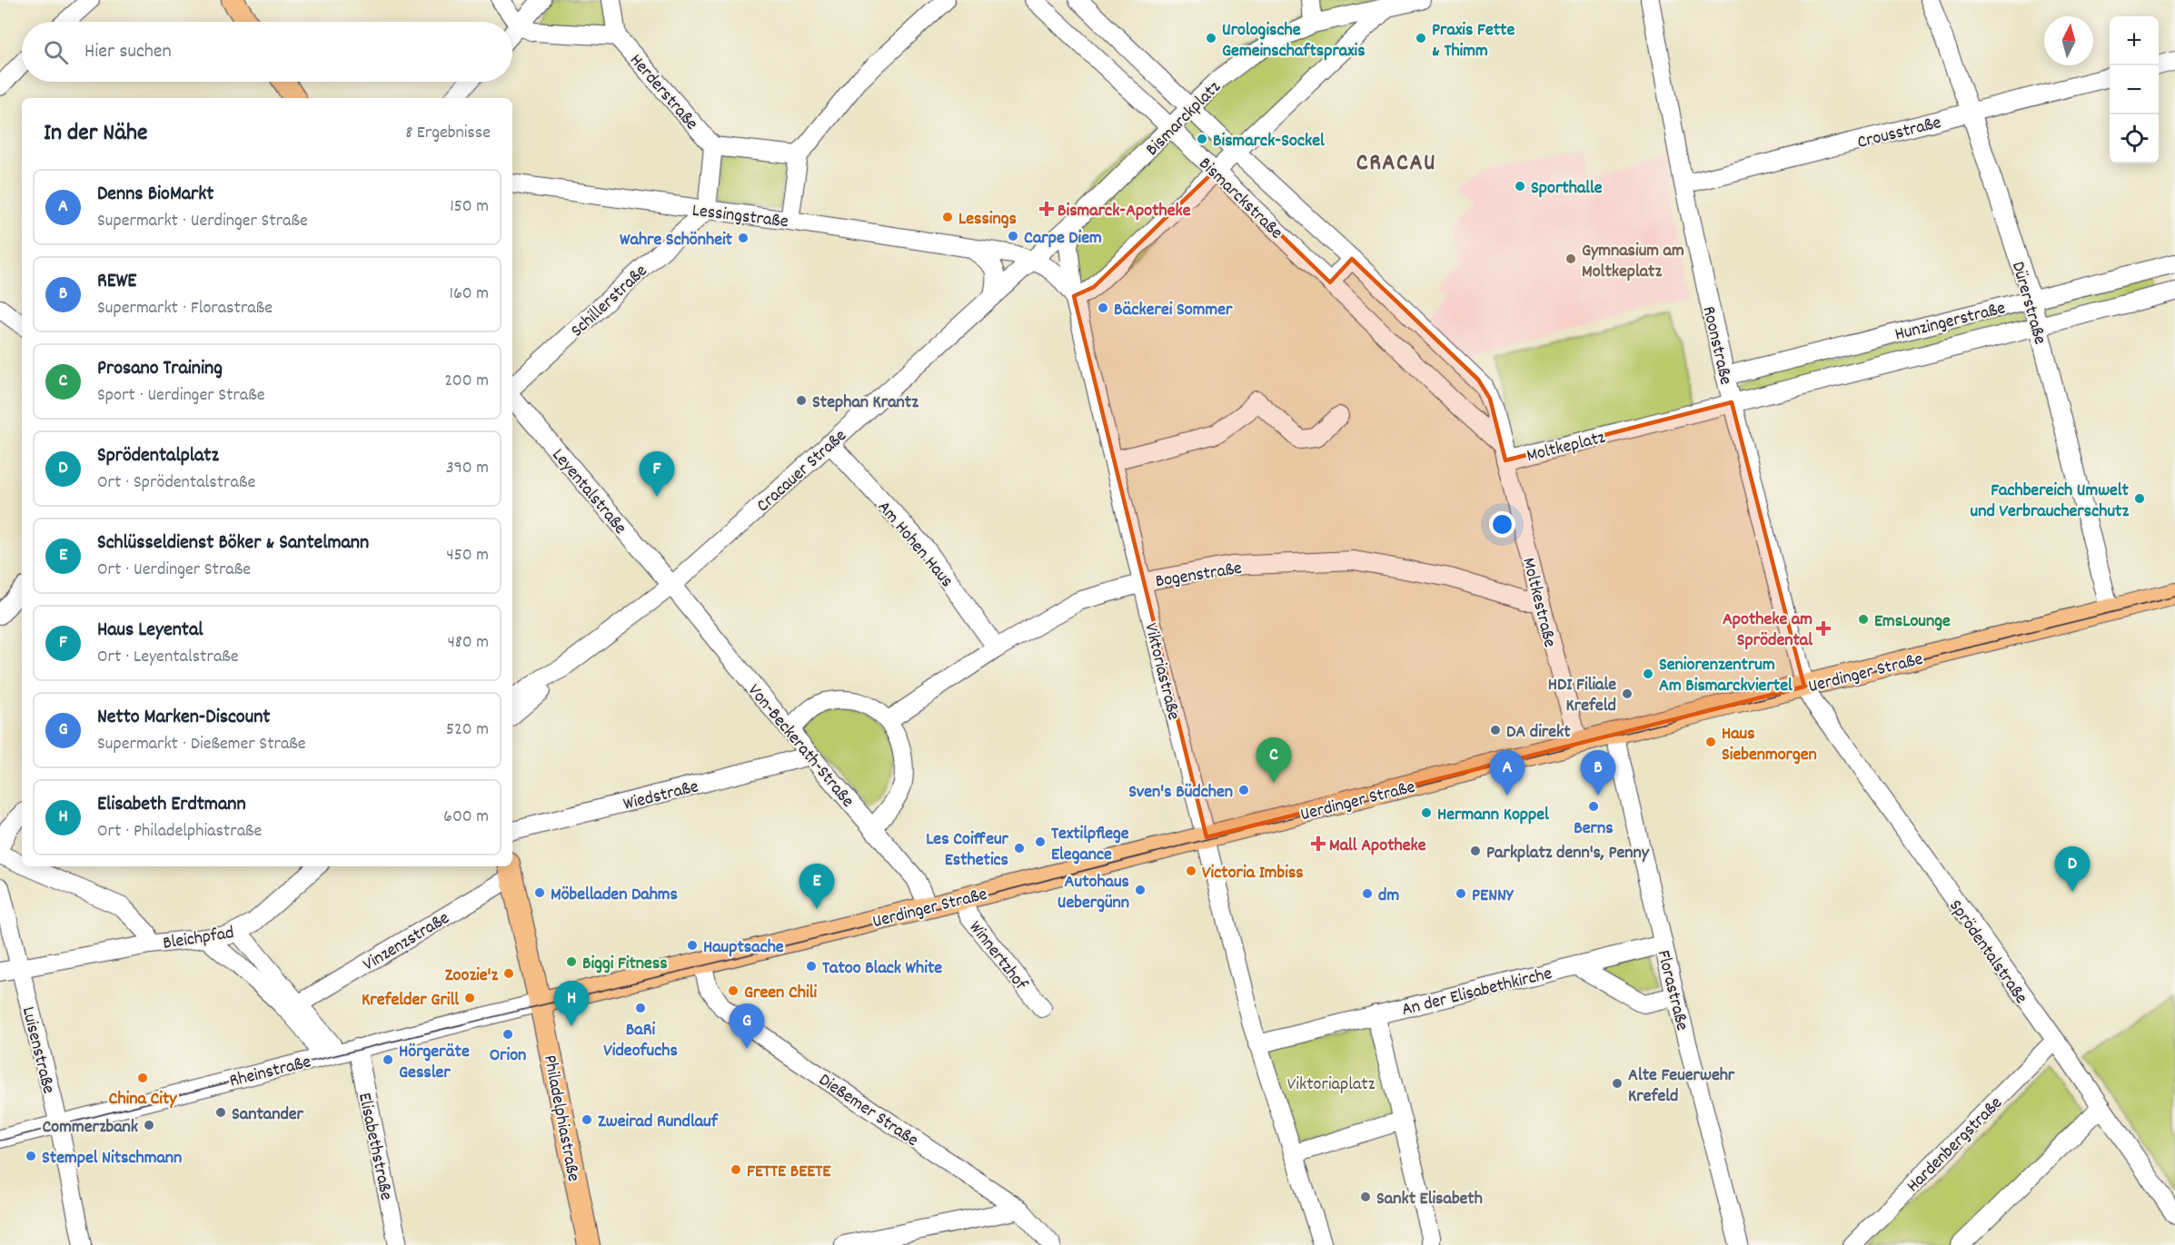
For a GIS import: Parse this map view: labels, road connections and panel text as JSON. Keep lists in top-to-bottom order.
{
  "streets": {
    "main road": ["Uerdinger Straße", "Philadelphiastraße"],
    "street": [
      "Herderstraße",
      "Bismarckplatz",
      "Crousstraße",
      "Bismarckstraße",
      "Lessingstraße",
      "Schillerstraße",
      "Dürerstraße",
      "Hunzingerstraße",
      "Roonstraße",
      "Moltkeplatz",
      "Cracauer Straße",
      "Leyentalstraße",
      "Am Hohen Haus",
      "Bogenstraße",
      "Moltkestraße",
      "Viktoriastraße",
      "Von-Beckerath-Straße",
      "Wiedstraße",
      "Bleichpfad",
      "Vinzenzstraße",
      "Sprödentalstraße",
      "Winnertzhof",
      "An der Elisabethkirche",
      "Florastraße",
      "Luisenstraße",
      "Rheinstraße",
      "Dießemer Straße",
      "Hardenbergstraße",
      "Elisabethstraße"
    ]
  },
  "crossings": [
    ["Bismarckplatz", "Bismarckstraße"],
    ["Bismarckplatz", "Lessingstraße"],
    ["Bismarckplatz", "Cracauer Straße"],
    ["Bismarckplatz", "Viktoriastraße"],
    ["Crousstraße", "Dürerstraße"],
    ["Crousstraße", "Roonstraße"],
    ["Bismarckstraße", "Moltkeplatz"],
    ["Bismarckstraße", "Moltkestraße"],
    ["Lessingstraße", "Schillerstraße"],
    ["Lessingstraße", "Cracauer Straße"],
    ["Lessingstraße", "Viktoriastraße"],
    ["Dürerstraße", "Hunzingerstraße"],
    ["Dürerstraße", "Uerdinger Straße"],
    ["Hunzingerstraße", "Roonstraße"],
    ["Hunzingerstraße", "Moltkeplatz"],
    ["Roonstraße", "Moltkeplatz"],
    ["Roonstraße", "Uerdinger Straße"],
    ["Roonstraße", "Sprödentalstraße"],
    ["Moltkeplatz", "Moltkestraße"],
    ["Cracauer Straße", "Leyentalstraße"],
    ["Cracauer Straße", "Am Hohen Haus"],
    ["Cracauer Straße", "Viktoriastraße"],
    ["Cracauer Straße", "Von-Beckerath-Straße"],
    ["Leyentalstraße", "Von-Beckerath-Straße"],
    ["Am Hohen Haus", "Bogenstraße"],
    ["Bogenstraße", "Moltkestraße"],
    ["Bogenstraße", "Viktoriastraße"],
    ["Moltkestraße", "Uerdinger Straße"],
    ["Viktoriastraße", "Uerdinger Straße"],
    ["Uerdinger Straße", "Von-Beckerath-Straße"],
    ["Uerdinger Straße", "Sprödentalstraße"],
    ["Uerdinger Straße", "Winnertzhof"],
    ["Uerdinger Straße", "Florastraße"],
    ["Uerdinger Straße", "Rheinstraße"],
    ["Uerdinger Straße", "Dießemer Straße"],
    ["Uerdinger Straße", "Philadelphiastraße"],
    ["Von-Beckerath-Straße", "Wiedstraße"],
    ["Bleichpfad", "Luisenstraße"],
    ["Vinzenzstraße", "Philadelphiastraße"],
    ["Sprödentalstraße", "Hardenbergstraße"],
    ["An der Elisabethkirche", "Florastraße"],
    ["Luisenstraße", "Rheinstraße"],
    ["Rheinstraße", "Philadelphiastraße"],
    ["Rheinstraße", "Elisabethstraße"]
  ],
  "districts": ["CRACAU"],
  "parks": ["Viktoriaplatz"],
  "places": {
    "other": [
      "Urologische Gemeinschaftspraxis",
      "Praxis Fette & Thimm",
      "Bismarck-Sockel",
      "Sporthalle",
      "Lessings",
      "Carpe Diem",
      "Wahre Schönheit",
      "Gymnasium am Moltkeplatz",
      "Bäckerei Sommer",
      "Stephan Krantz",
      "Fachbereich Umwelt und Verbraucherschutz",
      "EmsLounge",
      "Seniorenzentrum Am Bismarckviertel",
      "HDI Filiale Krefeld",
      "DA direkt",
      "Haus Siebenmorgen",
      "Sven's Büdchen",
      "Berns",
      "Hermann Koppel",
      "Textilpflege Elegance",
      "Les Coiffeur Esthetics",
      "Parkplatz denn's, Penny",
      "Victoria Imbiss",
      "Autohaus Uebergünn",
      "Möbelladen Dahms",
      "dm",
      "PENNY",
      "Hauptsache",
      "Biggi Fitness",
      "Tatoo Black White",
      "Zoozie'z",
      "Green Chili",
      "Krefelder Grill",
      "BaRi Videofuchs",
      "Orion",
      "Hörgeräte Gessler",
      "China City",
      "Alte Feuerwehr Krefeld",
      "Santander",
      "Zweirad Rundlauf",
      "Commerzbank",
      "Stempel Nitschmann",
      "FETTE BEETE",
      "Sankt Elisabeth"
    ],
    "health": ["Bismarck-Apotheke", "Apotheke am Sprödental", "Mall Apotheke"]
  },
  "north": "top",
  "page": {
    "map_buttons": ["+", "−"],
    "search": "Hier suchen",
    "heading": ["In der Nähe", "8 Ergebnisse"],
    "list": [
      {
        "mark": "A",
        "name": "Denns BioMarkt",
        "note": "Supermarkt · Uerdinger Straße",
        "value": "150 m"
      },
      {
        "mark": "B",
        "name": "REWE",
        "note": "Supermarkt · Florastraße",
        "value": "160 m"
      },
      {
        "mark": "C",
        "name": "Prosano Training",
        "note": "Sport · Uerdinger Straße",
        "value": "200 m"
      },
      {
        "mark": "D",
        "name": "Sprödentalplatz",
        "note": "Ort · Sprödentalstraße",
        "value": "390 m"
      },
      {
        "mark": "E",
        "name": "Schlüsseldienst Böker & Santelmann",
        "note": "Ort · Uerdinger Straße",
        "value": "450 m"
      },
      {
        "mark": "F",
        "name": "Haus Leyental",
        "note": "Ort · Leyentalstraße",
        "value": "480 m"
      },
      {
        "mark": "G",
        "name": "Netto Marken-Discount",
        "note": "Supermarkt · Dießemer Straße",
        "value": "520 m"
      },
      {
        "mark": "H",
        "name": "Elisabeth Erdtmann",
        "note": "Ort · Philadelphiastraße",
        "value": "600 m"
      }
    ],
    "pins": [
      "F",
      "C",
      "A",
      "B",
      "D",
      "E",
      "H",
      "G"
    ]
  }
}
